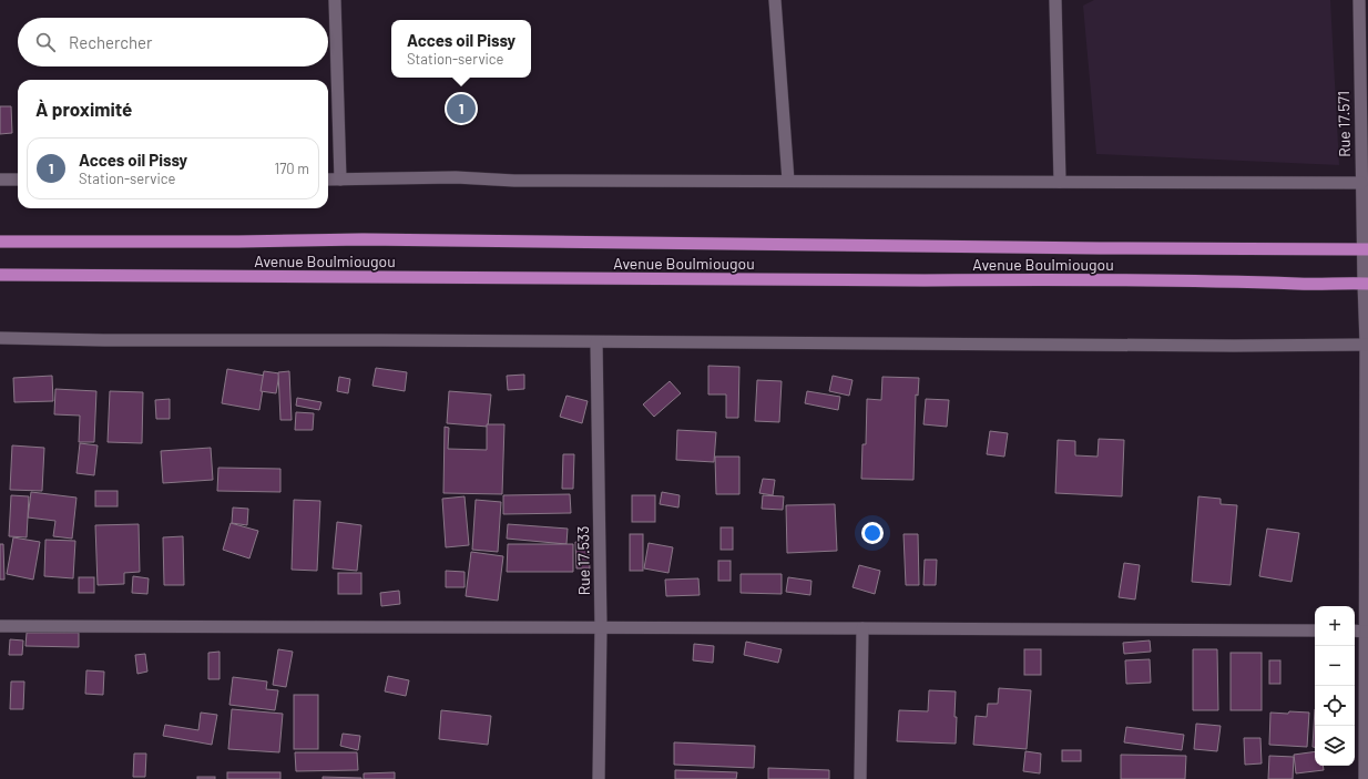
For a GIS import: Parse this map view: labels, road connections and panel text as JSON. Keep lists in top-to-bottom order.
{
  "streets": {
    "highway": ["Avenue Boulmiougou"],
    "street": ["Rue 17.571", "Rue 17.533"]
  },
  "crossings": [
    ["Rue 17.571", "Avenue Boulmiougou"]
  ],
  "page": {
    "search": "Rechercher",
    "popup": ["Acces oil Pissy", "Station-service"],
    "heading": "À proximité",
    "pins": "1",
    "list": [
      {
        "mark": "1",
        "name": "Acces oil Pissy",
        "note": "Station-service",
        "value": "170 m"
      }
    ],
    "map_buttons": ["+", "−"]
  }
}
